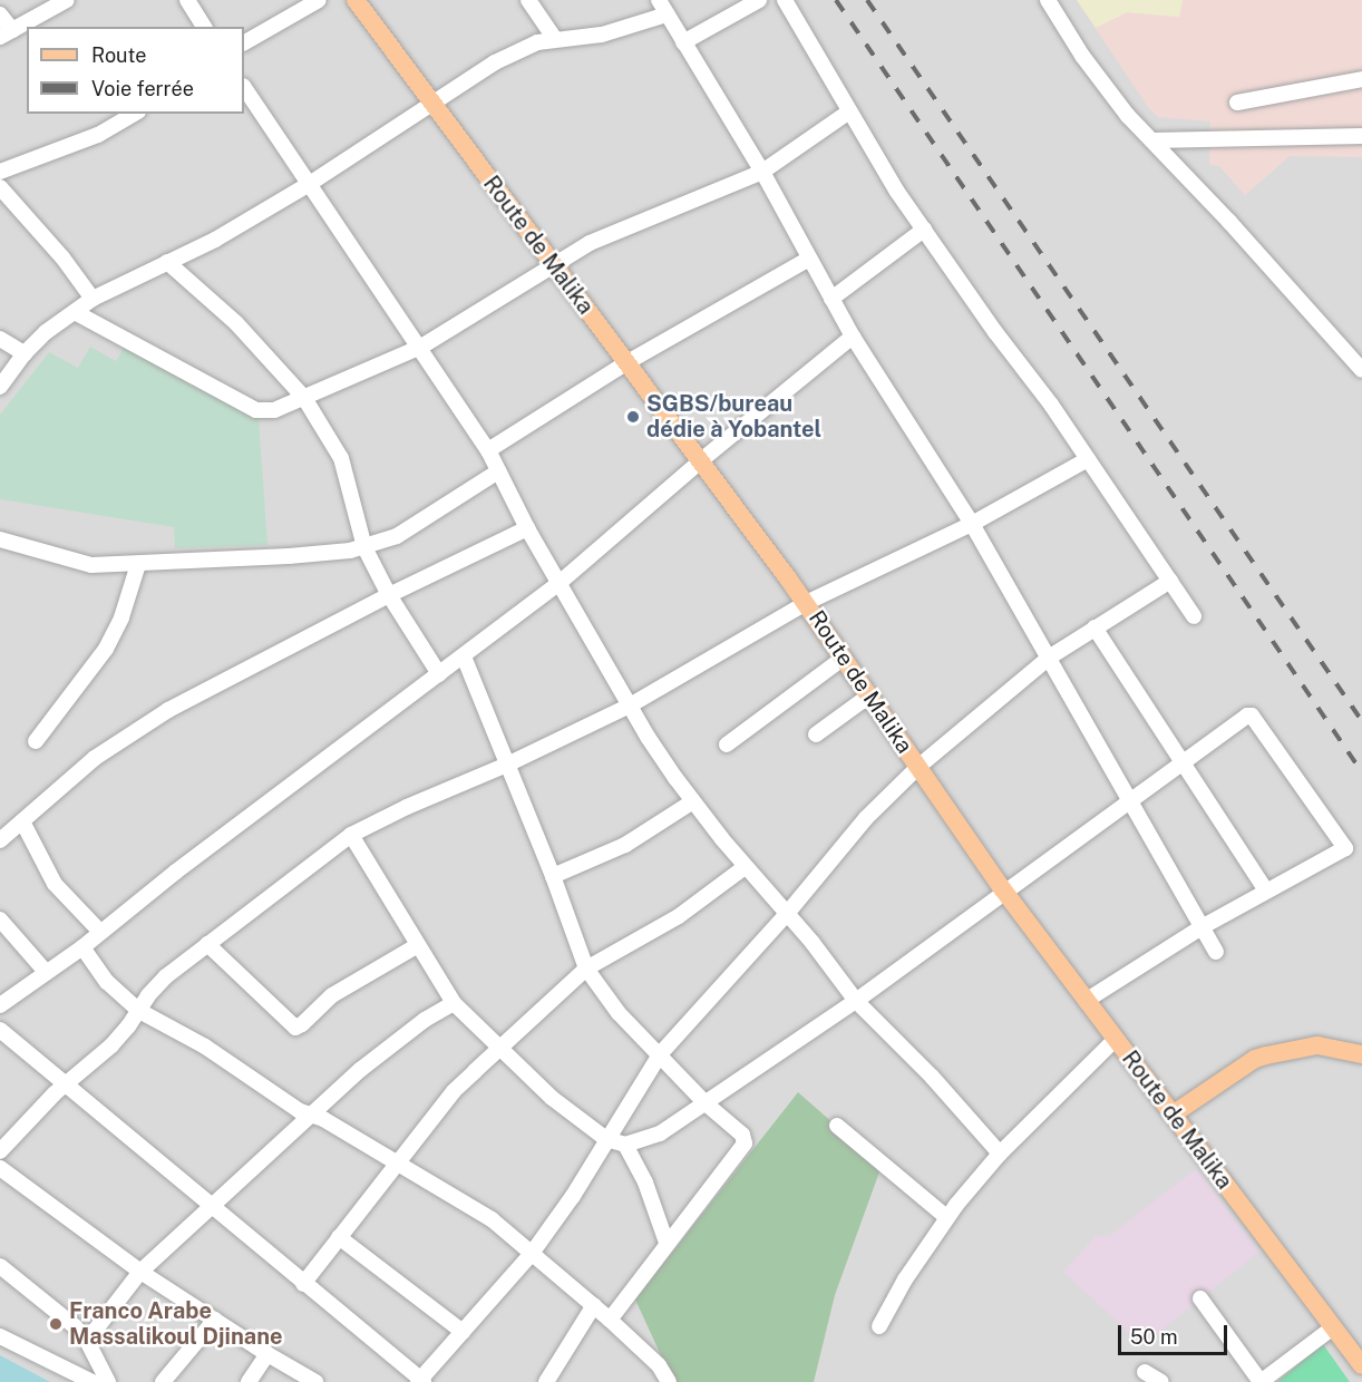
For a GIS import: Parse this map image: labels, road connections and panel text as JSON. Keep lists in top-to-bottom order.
{
  "streets": {
    "main road": ["Route de Malika"]
  },
  "places": ["SGBS/bureau dédie à Yobantel", "Franco Arabe Massalikoul Djinane"],
  "legend": ["Route", "Voie ferrée"],
  "scale_bar": "50 m"
}
